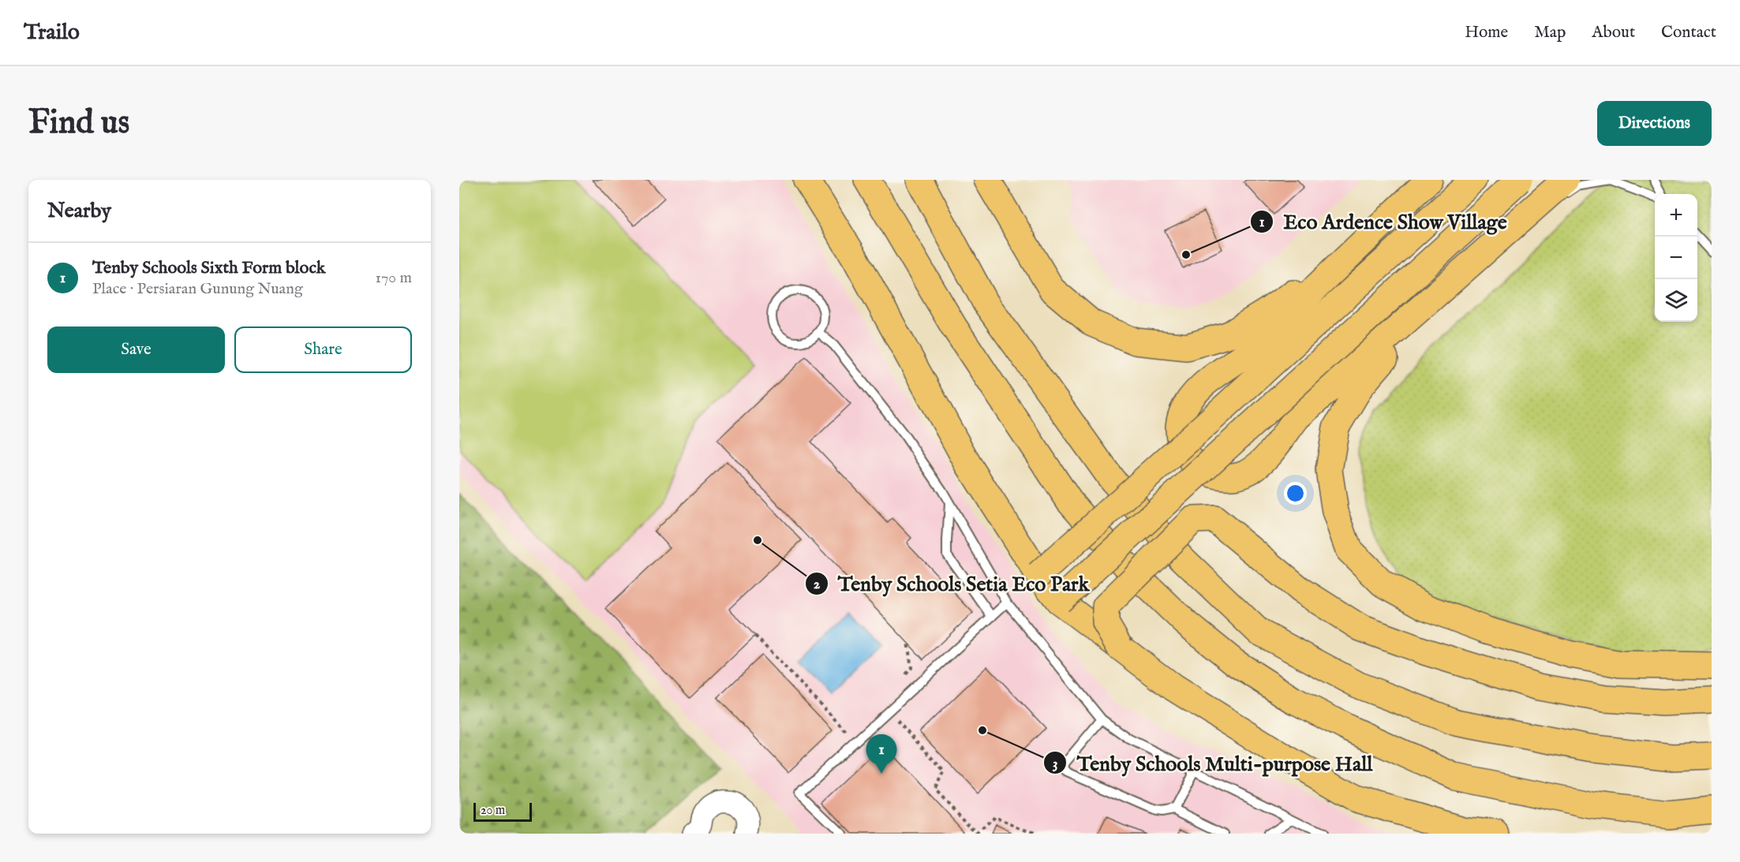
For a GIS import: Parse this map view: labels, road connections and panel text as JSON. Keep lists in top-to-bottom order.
{
  "places": ["Eco Ardence Show Village", "Tenby Schools Setia Eco Park", "Tenby Schools Multi-purpose Hall"],
  "scale_bar": "20 m",
  "page": {
    "header": "Trailo",
    "nav": [
      "Home",
      "Map",
      "About",
      "Contact"
    ],
    "buttons": [
      "Directions",
      ["Save", "Share"]
    ],
    "title": "Find us",
    "heading": "Nearby",
    "map_buttons": ["+", "−"],
    "list": [
      {
        "mark": "1",
        "name": "Tenby Schools Sixth Form block",
        "note": "Place · Persiaran Gunung Nuang",
        "value": "170 m"
      }
    ],
    "pins": "1",
    "scale": "20 m"
  }
}
